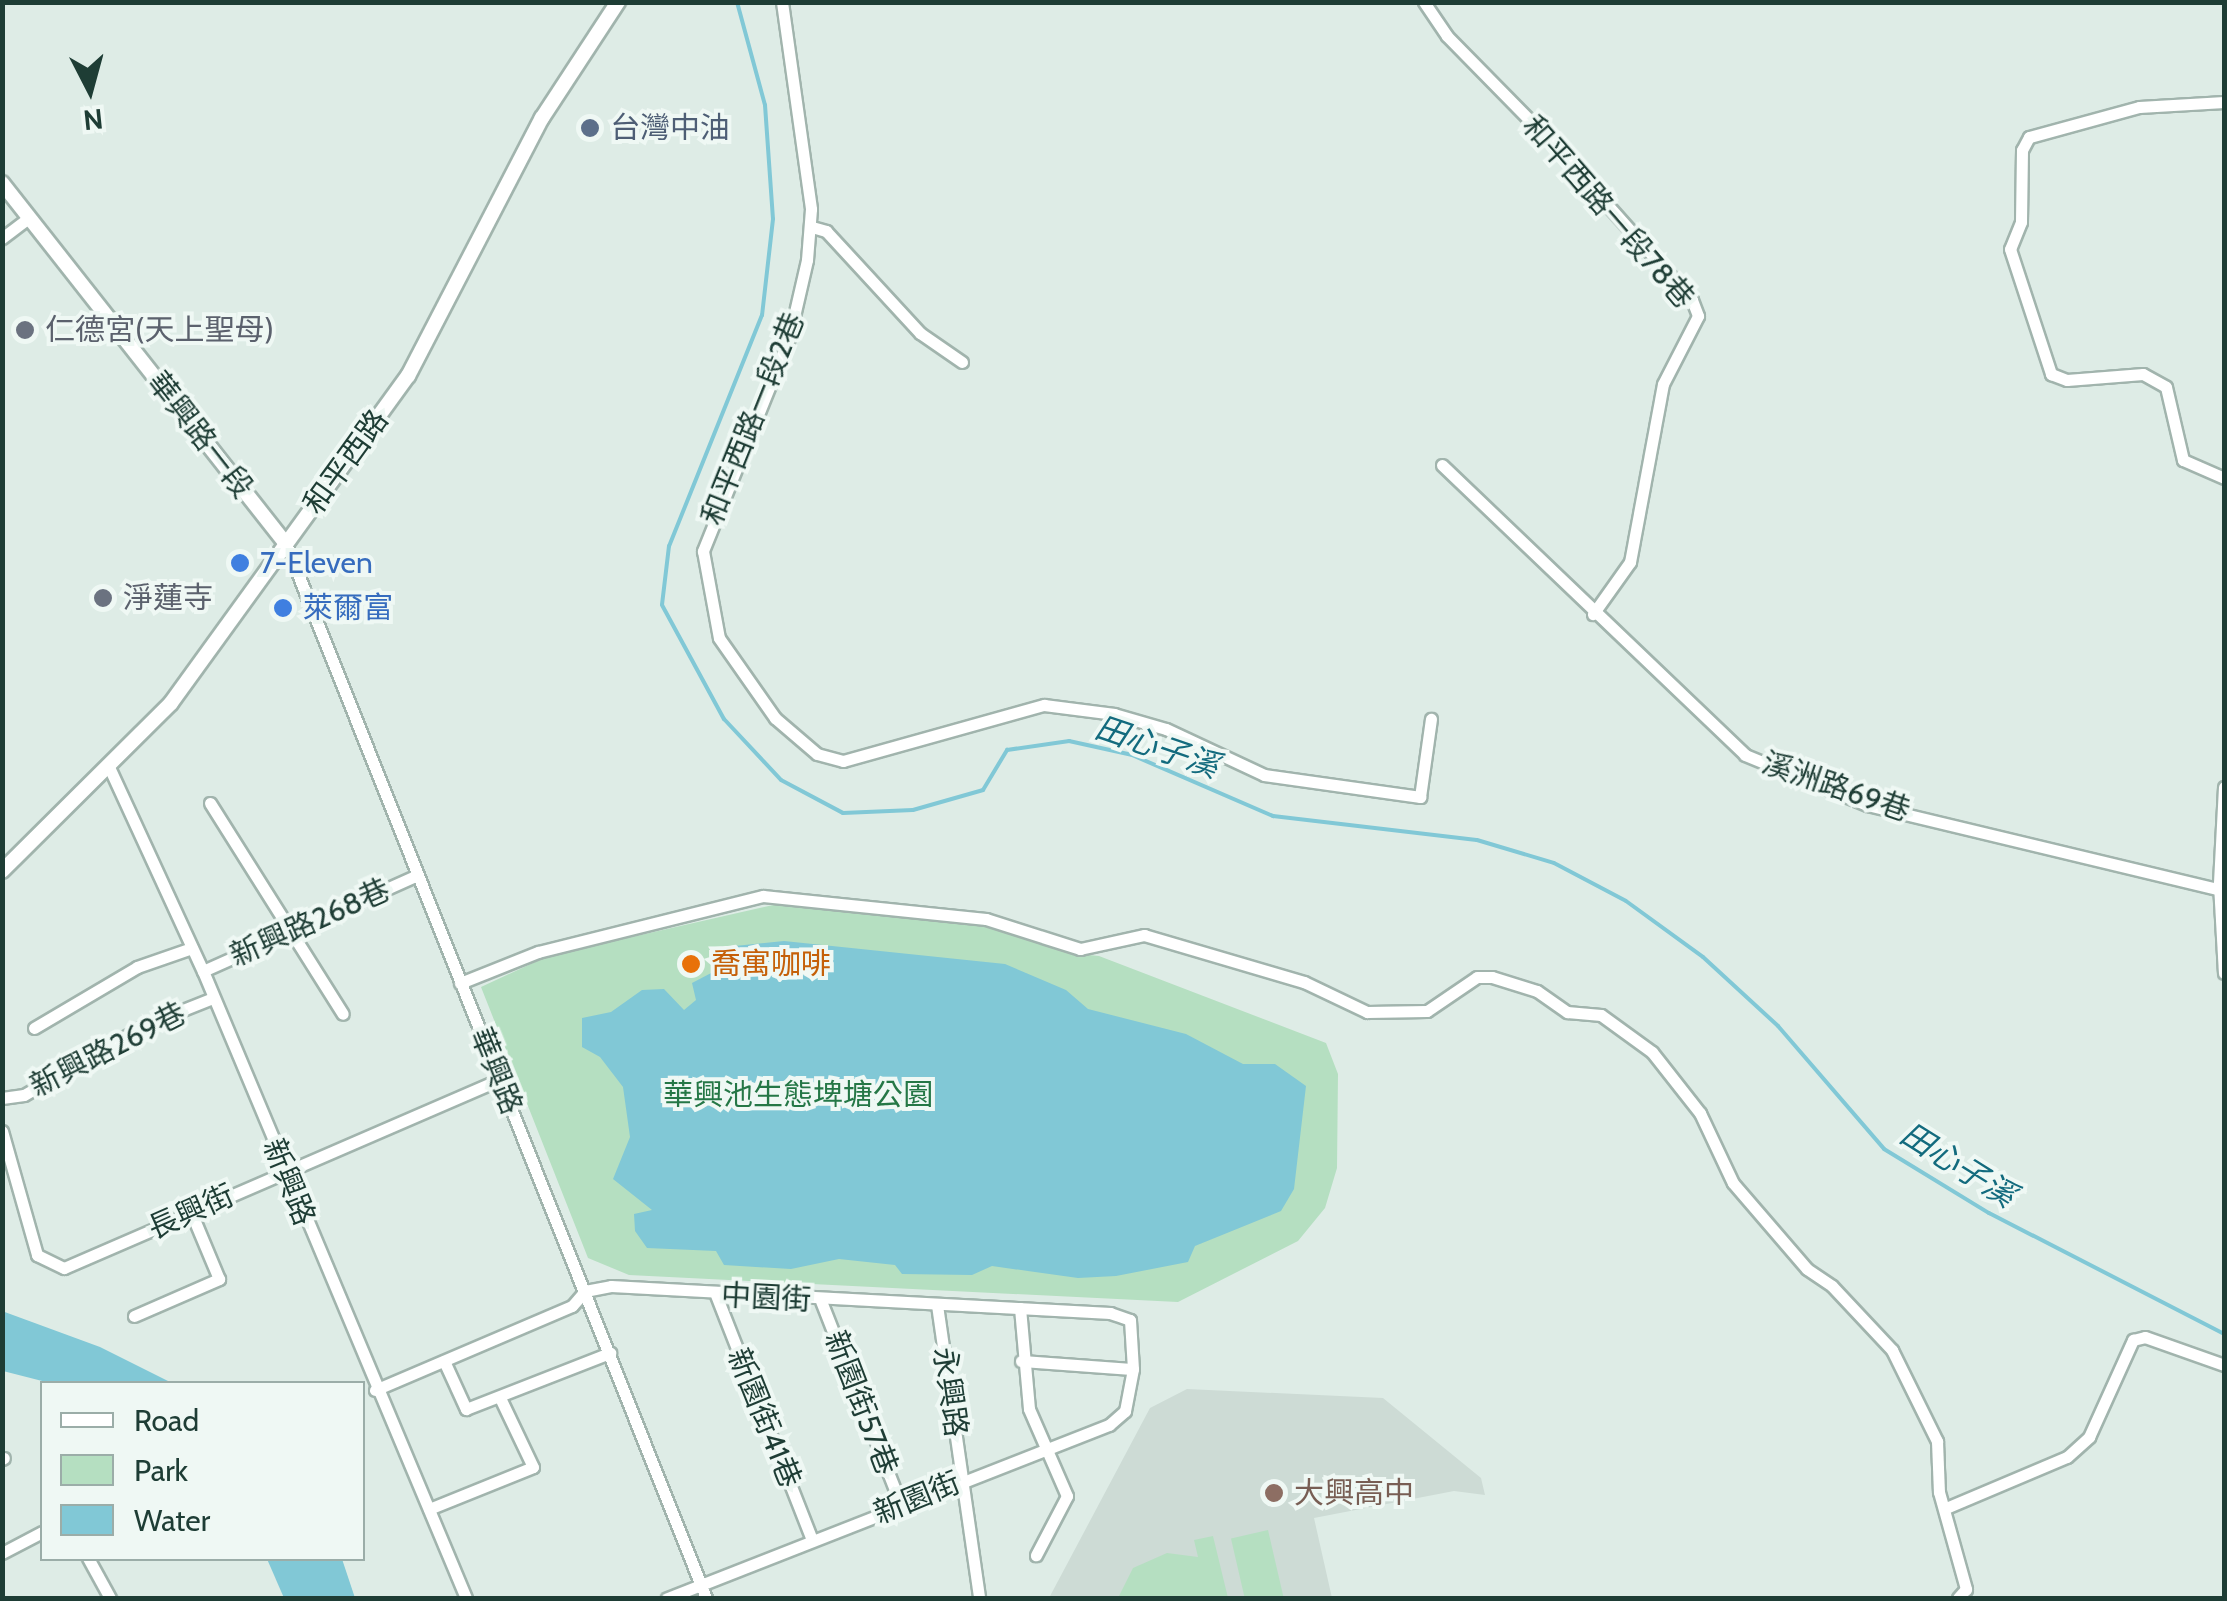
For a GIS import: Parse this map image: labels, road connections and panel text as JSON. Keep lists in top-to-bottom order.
{
  "streets": {
    "street": [
      "和平西路一段78巷",
      "和平西路一段2巷",
      "華興路一段",
      "和平西路",
      "溪洲路69巷",
      "新興路268巷",
      "新興路269巷",
      "華興路",
      "新興路",
      "長興街",
      "中園街",
      "永興路",
      "新園街57巷",
      "新園街41巷",
      "新園街"
    ]
  },
  "crossings": [
    ["和平西路一段78巷", "溪洲路69巷"],
    ["華興路一段", "和平西路"],
    ["華興路一段", "華興路"],
    ["和平西路", "華興路"],
    ["和平西路", "新興路"],
    ["新興路268巷", "華興路"],
    ["新興路268巷", "新興路"],
    ["新興路269巷", "新興路"],
    ["華興路", "長興街"],
    ["華興路", "中園街"],
    ["華興路", "新園街"],
    ["新興路", "長興街"],
    ["新興路", "中園街"],
    ["中園街", "永興路"],
    ["中園街", "新園街57巷"],
    ["中園街", "新園街41巷"],
    ["中園街", "新園街"],
    ["永興路", "新園街"],
    ["新園街57巷", "新園街"],
    ["新園街41巷", "新園街"]
  ],
  "water": ["田心子溪"],
  "parks": ["華興池生態埤塘公園"],
  "places": [
    "台灣中油",
    "仁德宮(天上聖母)",
    "7-Eleven",
    "淨蓮寺",
    "萊爾富",
    "喬寓咖啡",
    "大興高中"
  ],
  "legend": ["Road", "Park", "Water"],
  "north": "bottom"
}
